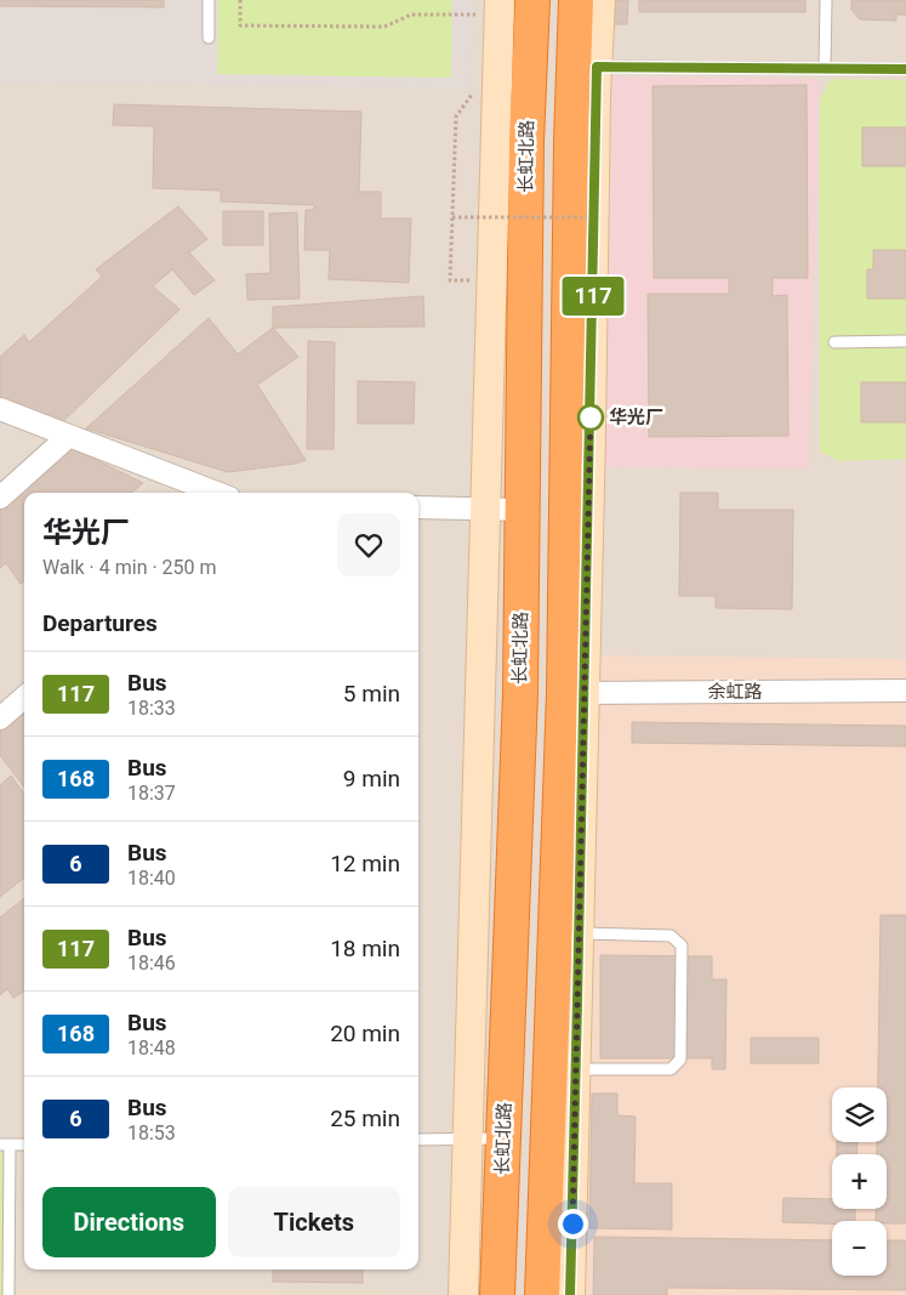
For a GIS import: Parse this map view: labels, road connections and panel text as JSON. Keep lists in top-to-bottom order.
{
  "streets": {
    "highway": ["长虹北路"],
    "street": ["余虹路"]
  },
  "places": ["华光厂"],
  "lines": ["bus line 117"],
  "page": {
    "on_map": "117",
    "heading": [
      ["华光厂", "Walk · 4 min · 250 m"],
      "Departures"
    ],
    "list": [
      {
        "mark": "117",
        "name": "Bus",
        "note": "18:33",
        "value": "5 min"
      },
      {
        "mark": "168",
        "name": "Bus",
        "note": "18:37",
        "value": "9 min"
      },
      {
        "mark": "6",
        "name": "Bus",
        "note": "18:40",
        "value": "12 min"
      },
      {
        "mark": "117",
        "name": "Bus",
        "note": "18:46",
        "value": "18 min"
      },
      {
        "mark": "168",
        "name": "Bus",
        "note": "18:48",
        "value": "20 min"
      },
      {
        "mark": "6",
        "name": "Bus",
        "note": "18:53",
        "value": "25 min"
      }
    ],
    "map_buttons": ["+", "−"],
    "buttons": ["Directions", "Tickets"]
  }
}
